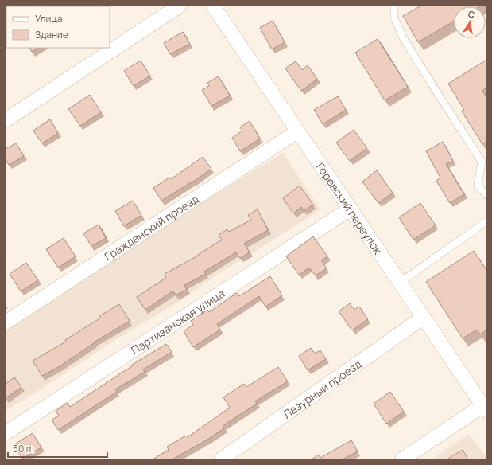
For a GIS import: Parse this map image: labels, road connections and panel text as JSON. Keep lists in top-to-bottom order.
{
  "streets": {
    "street": [
      "Горевский переулок",
      "Гражданский проезд",
      "Партизанская улица",
      "Лазурный проезд"
    ]
  },
  "crossings": [
    ["Горевский переулок", "Гражданский проезд"],
    ["Горевский переулок", "Партизанская улица"],
    ["Горевский переулок", "Лазурный проезд"]
  ],
  "legend": ["Улица", "Здание"],
  "scale_bar": "50 m",
  "north": "top"
}
